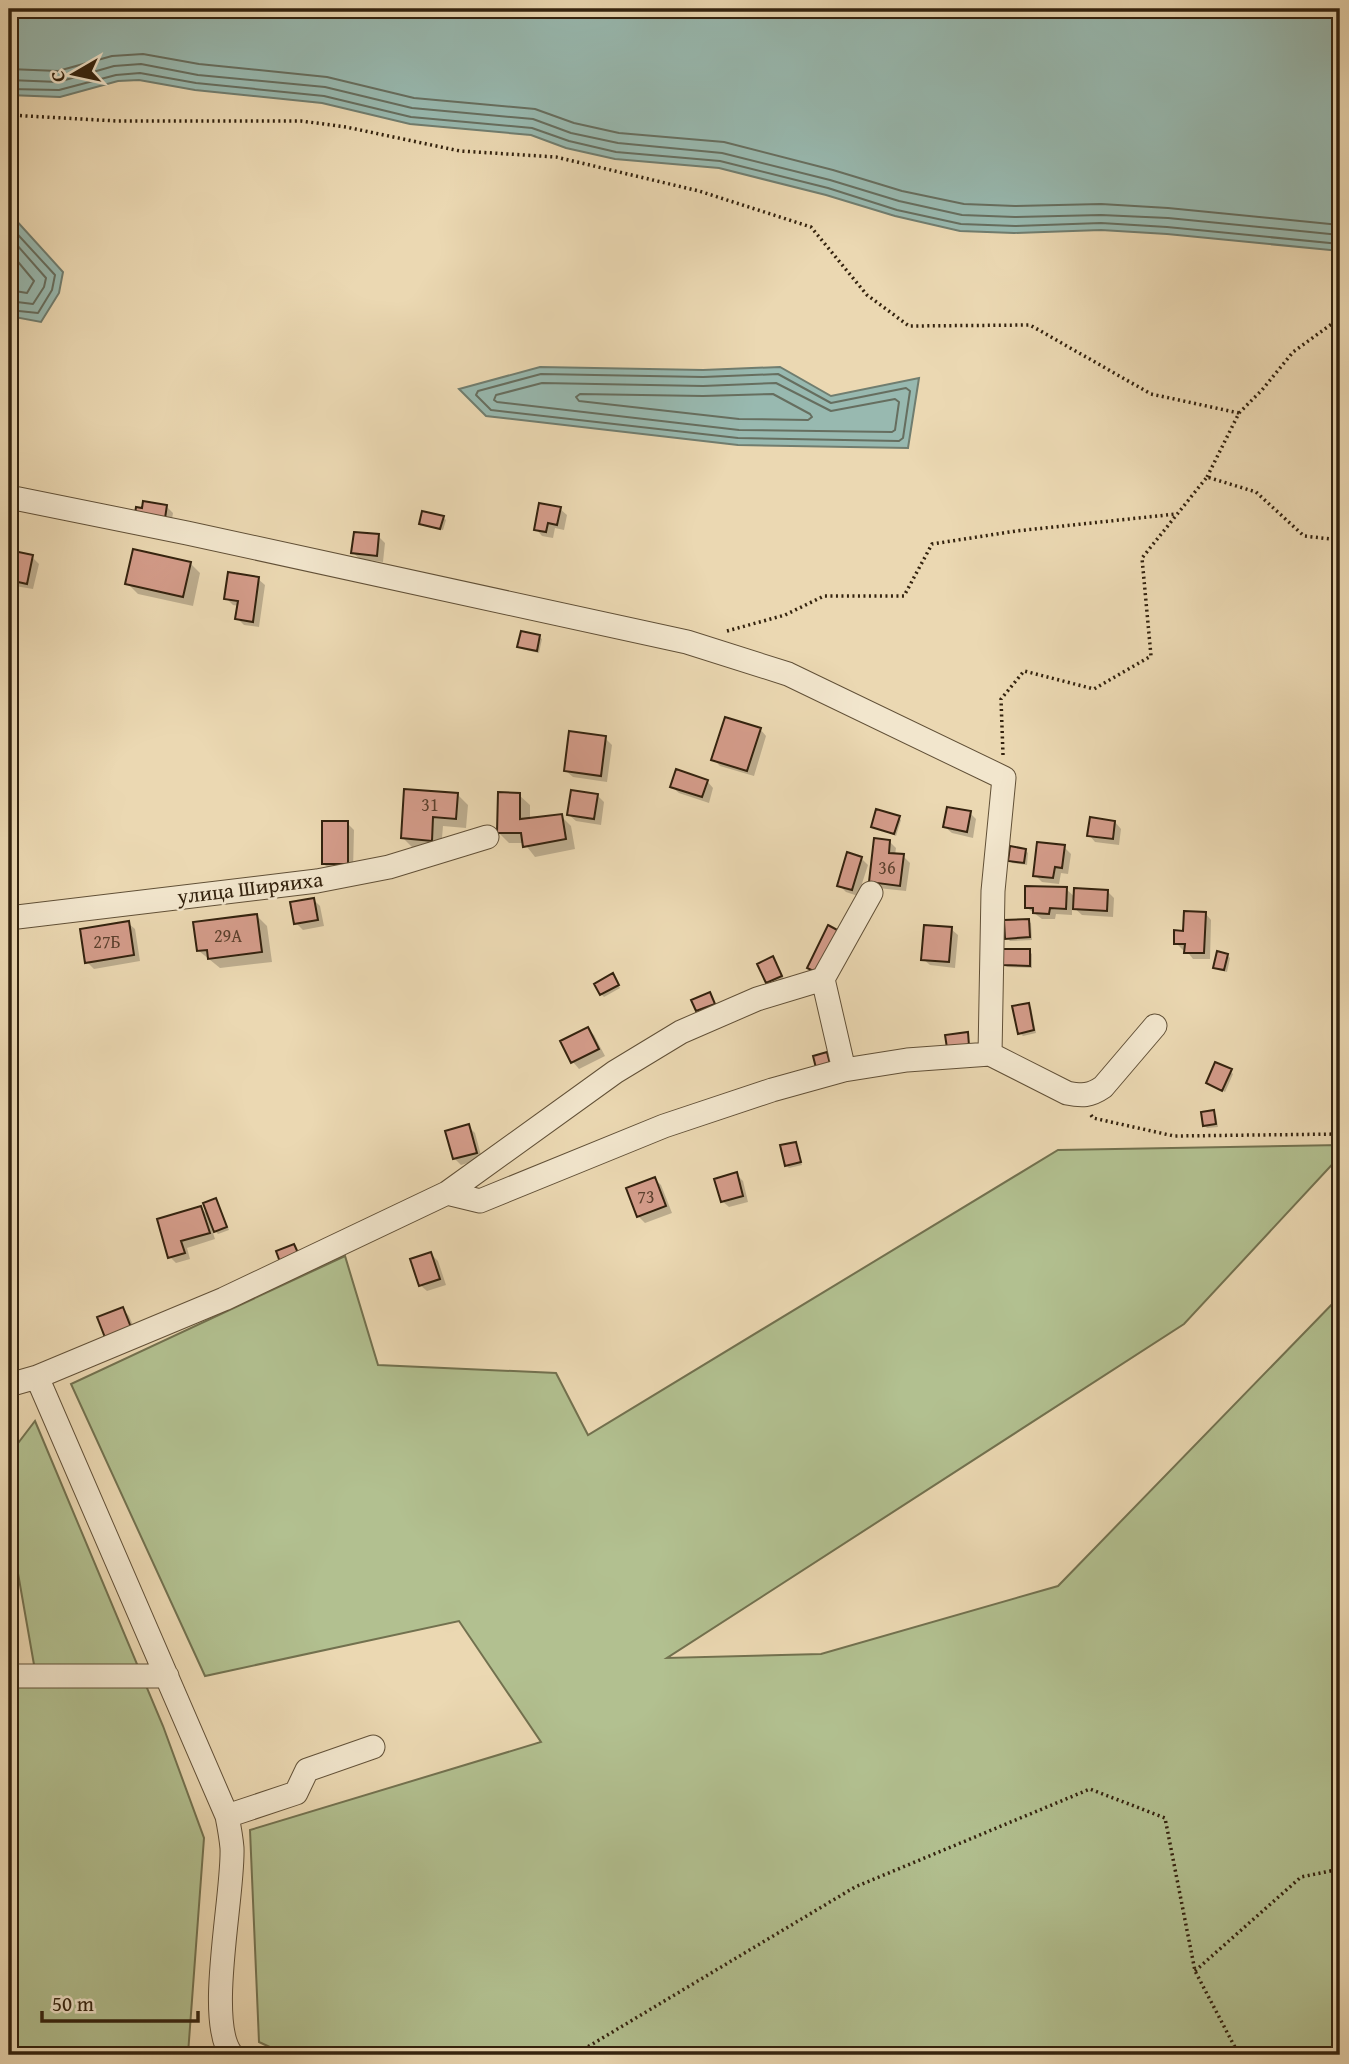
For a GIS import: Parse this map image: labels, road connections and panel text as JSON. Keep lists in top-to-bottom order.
{
  "streets": {
    "street": ["улица Ширяиха"]
  },
  "house_numbers": [
    "31",
    "36",
    "29А",
    "27Б",
    "73"
  ],
  "scale_bar": "50 m",
  "north": "left"
}
